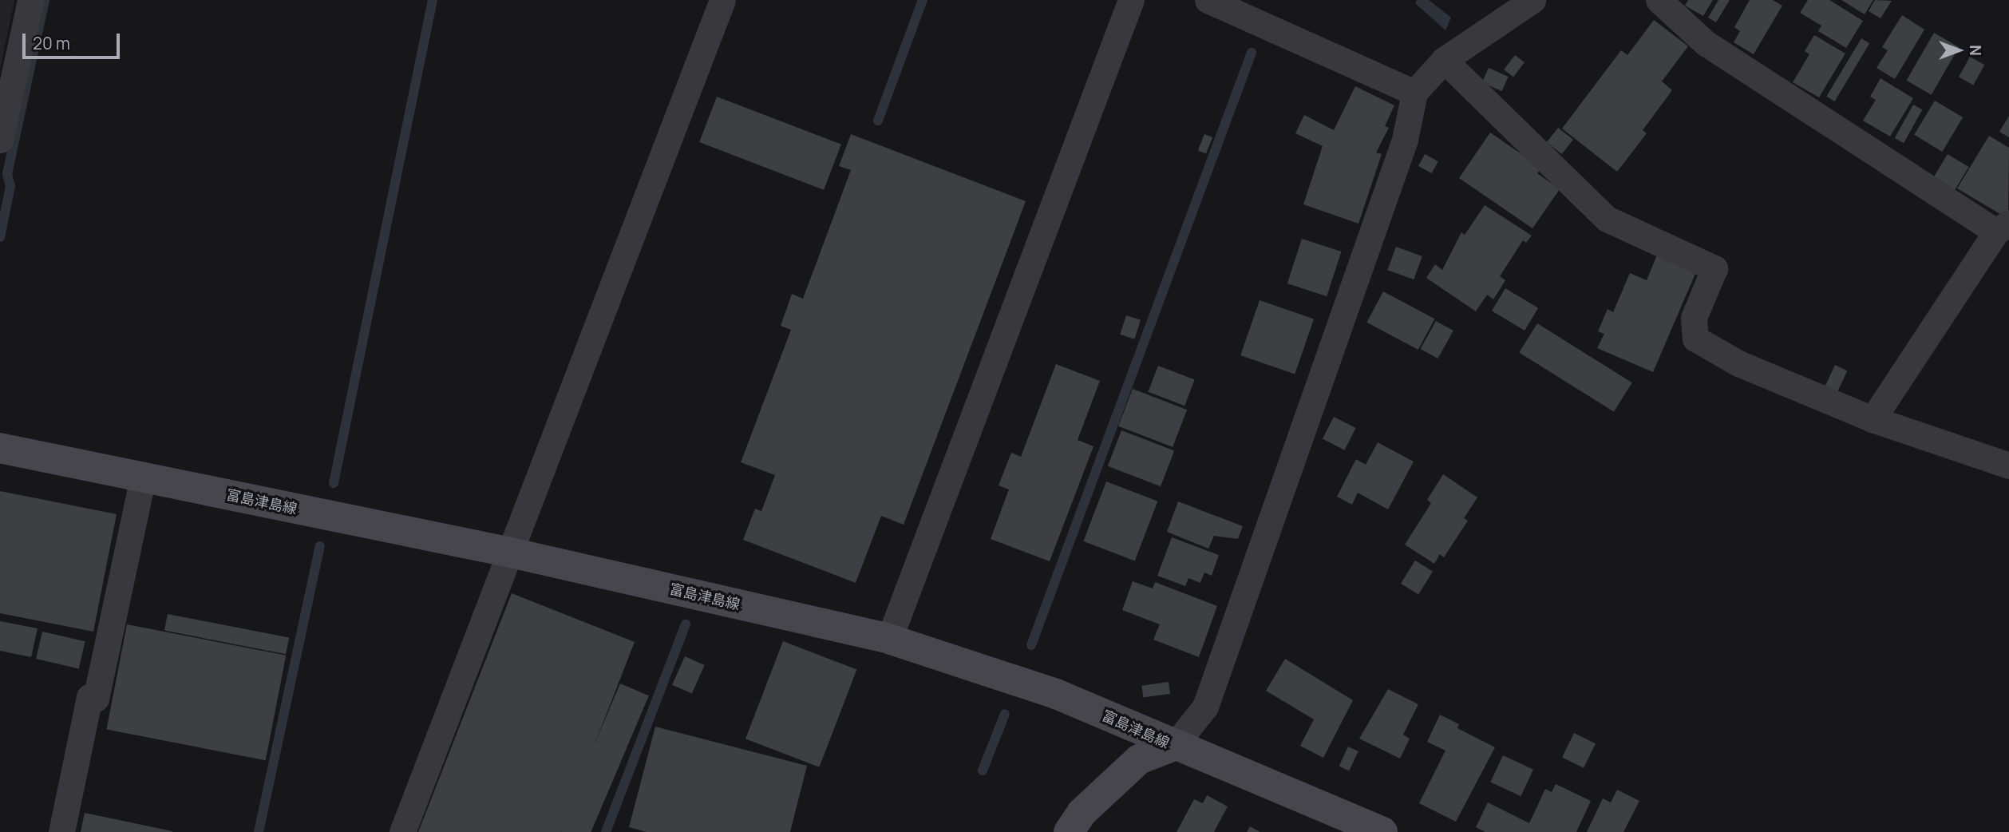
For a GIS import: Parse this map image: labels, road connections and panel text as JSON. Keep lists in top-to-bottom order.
{
  "streets": {
    "main road": ["富島津島線"]
  },
  "scale_bar": "20 m",
  "north": "right"
}
